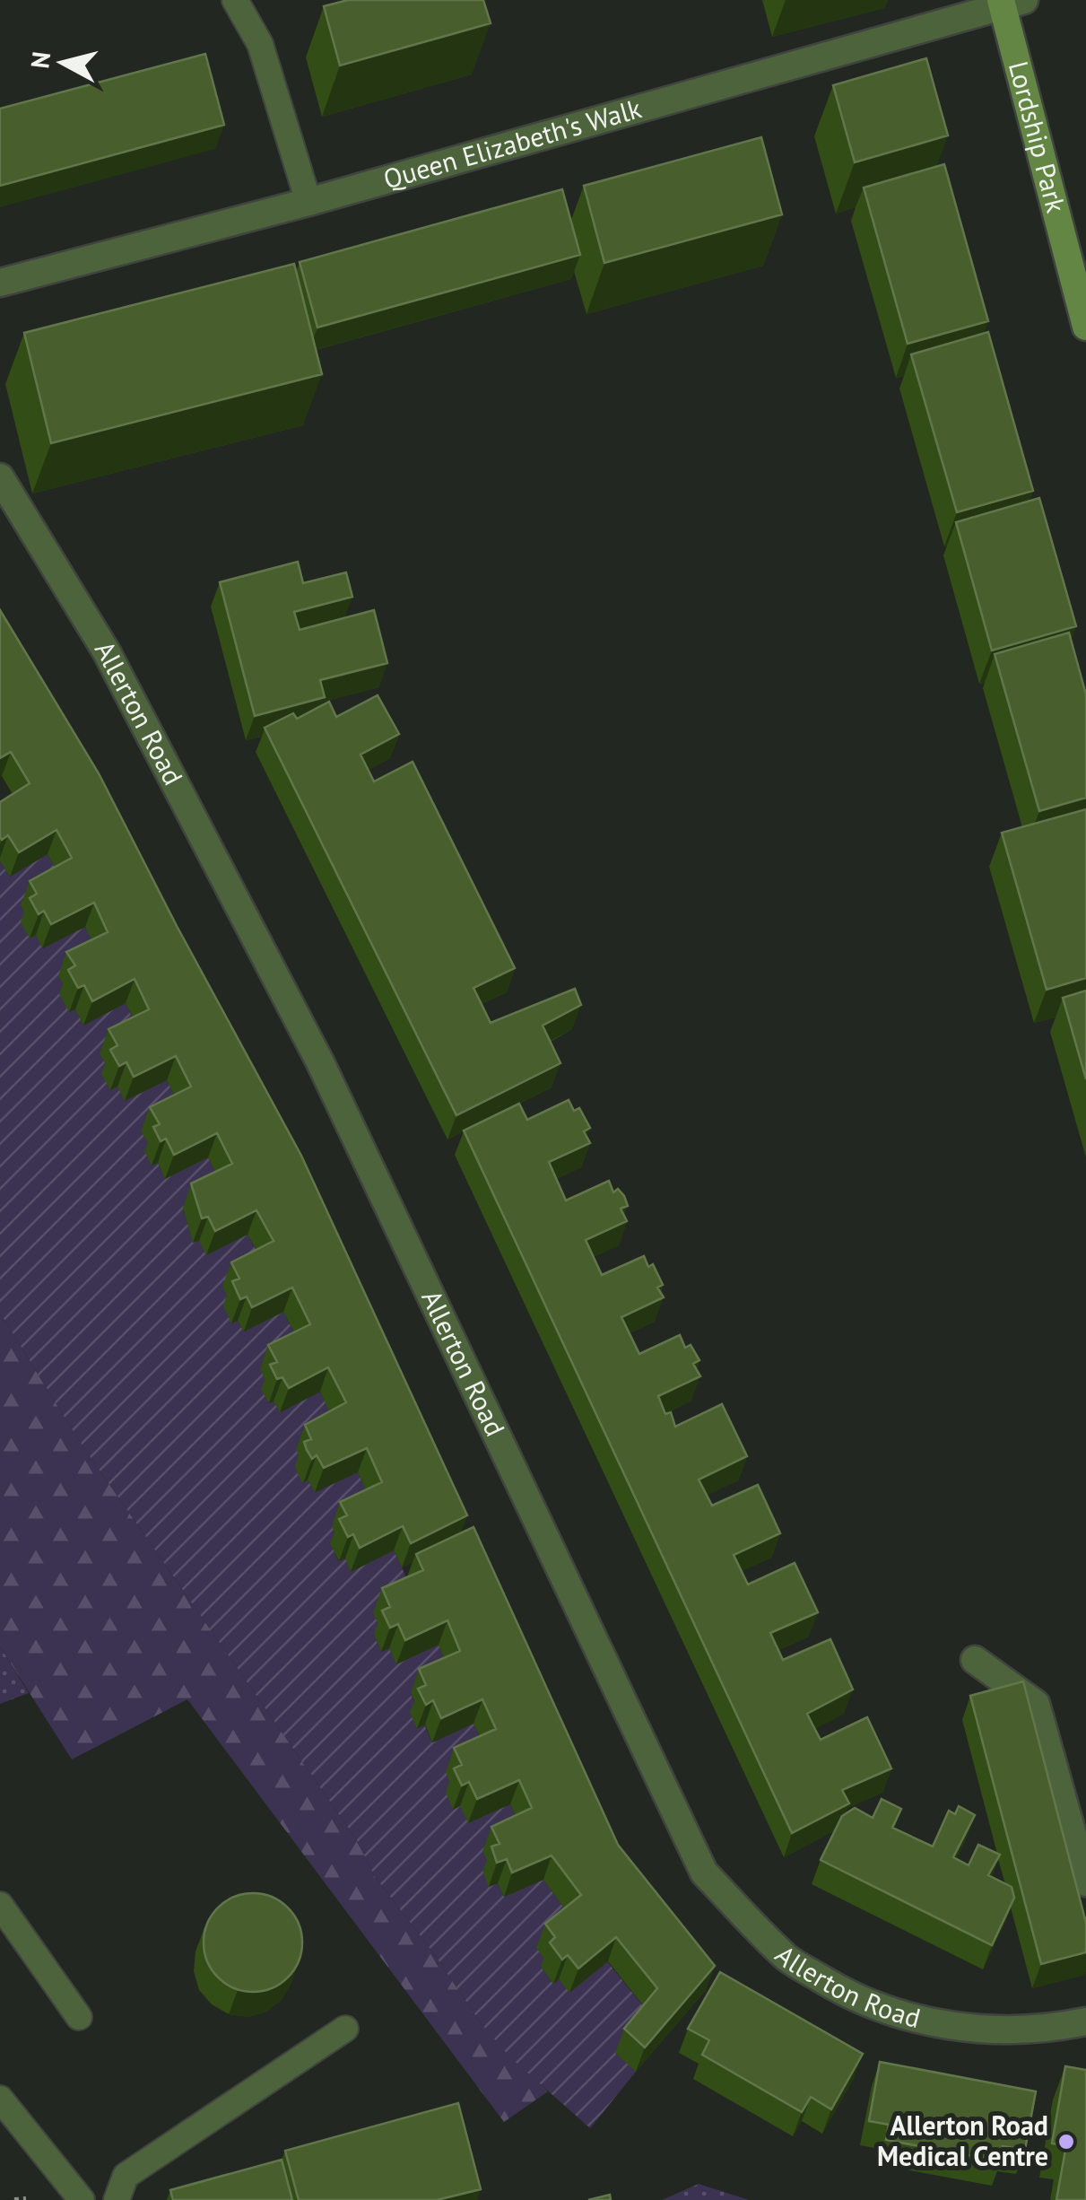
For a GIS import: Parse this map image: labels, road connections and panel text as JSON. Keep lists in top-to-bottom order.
{
  "streets": {
    "main road": ["Lordship Park"],
    "street": ["Queen Elizabeth's Walk", "Allerton Road"]
  },
  "crossings": [
    ["Lordship Park", "Queen Elizabeth's Walk"]
  ],
  "places": ["Allerton Road Medical Centre"],
  "north": "left"
}
